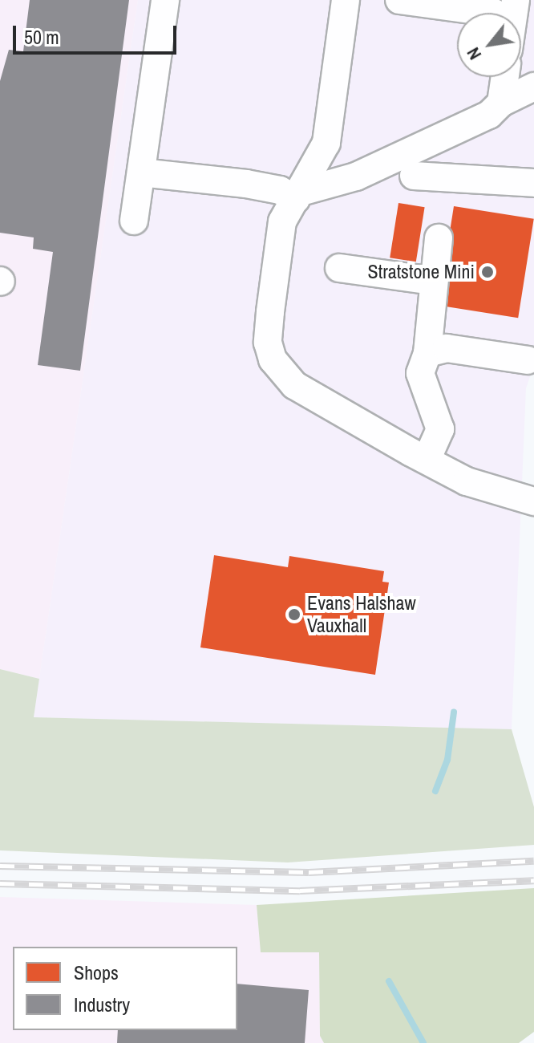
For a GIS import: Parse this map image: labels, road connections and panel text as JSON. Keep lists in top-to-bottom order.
{
  "places": ["Stratstone Mini", "Evans Halshaw Vauxhall"],
  "legend": ["Shops", "Industry"],
  "scale_bar": "50 m",
  "north": "bottom left"
}
